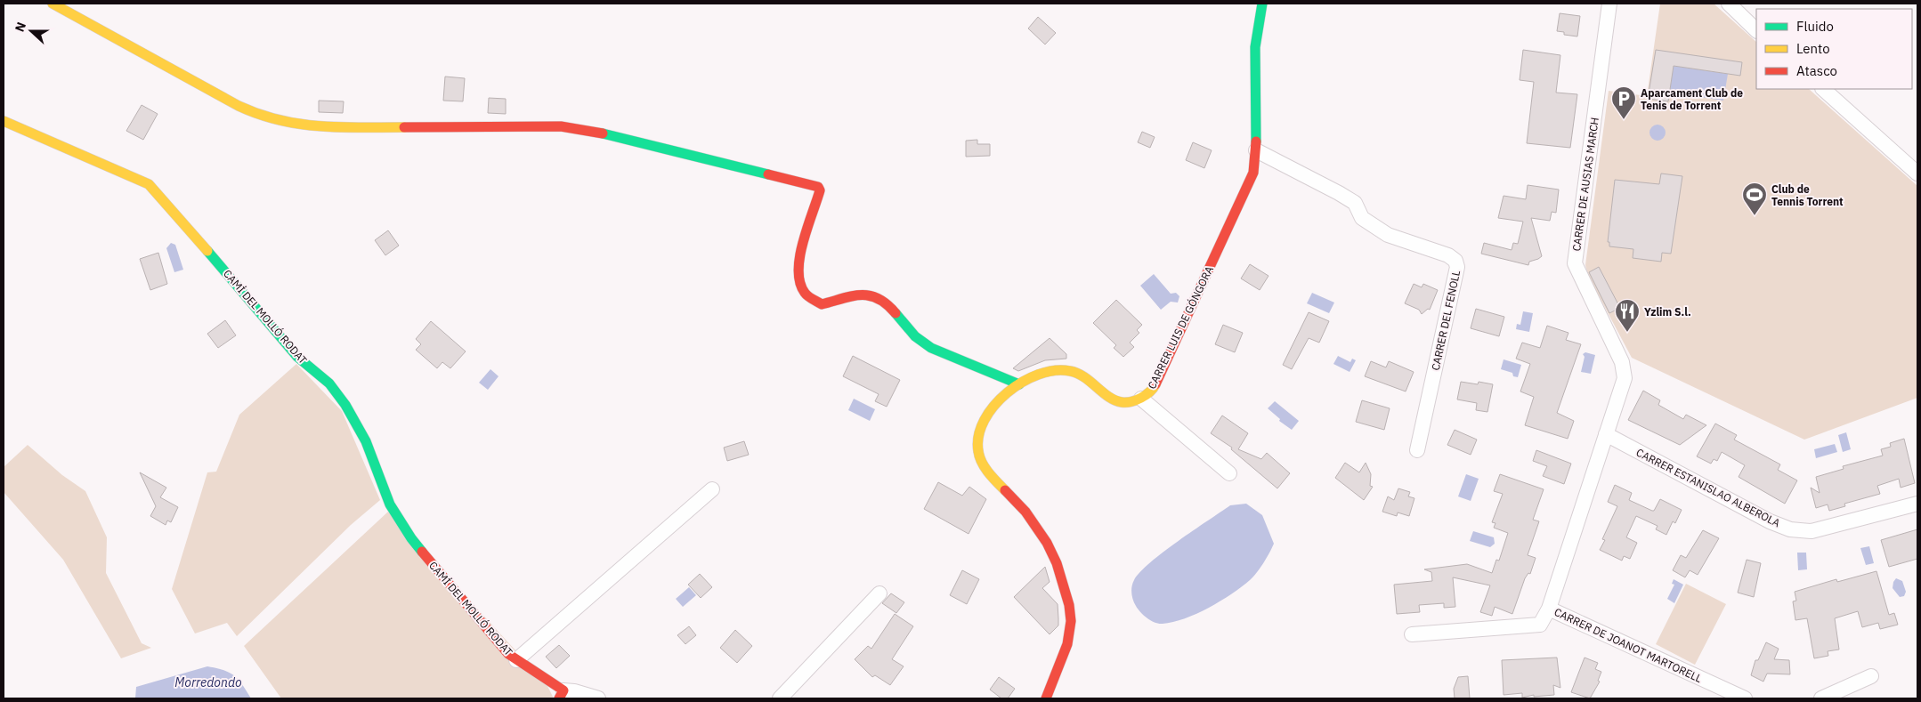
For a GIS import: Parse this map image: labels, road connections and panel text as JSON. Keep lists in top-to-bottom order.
{
  "streets": {
    "street": [
      "CARRER DE AUSIAS MARCH",
      "CAMÍ DEL MOLLÓ RODAT",
      "CARRER DEL FENOLL",
      "CARRER LUIS DE GÓNGORA",
      "CARRER ESTANISLAO ALBEROLA",
      "CARRER DE JOANOT MARTORELL"
    ]
  },
  "crossings": [
    ["CARRER DE AUSIAS MARCH", "CARRER ESTANISLAO ALBEROLA"],
    ["CARRER DE AUSIAS MARCH", "CARRER DE JOANOT MARTORELL"],
    ["CARRER DEL FENOLL", "CARRER LUIS DE GÓNGORA"]
  ],
  "water": ["Morredondo"],
  "places": {
    "parking": ["Aparcament Club de Tenis de Torrent"],
    "sports": ["Club de Tennis Torrent"],
    "restaurant": ["Yzlim S.l."]
  },
  "legend": ["Fluido", "Lento", "Atasco"],
  "north": "left"
}
